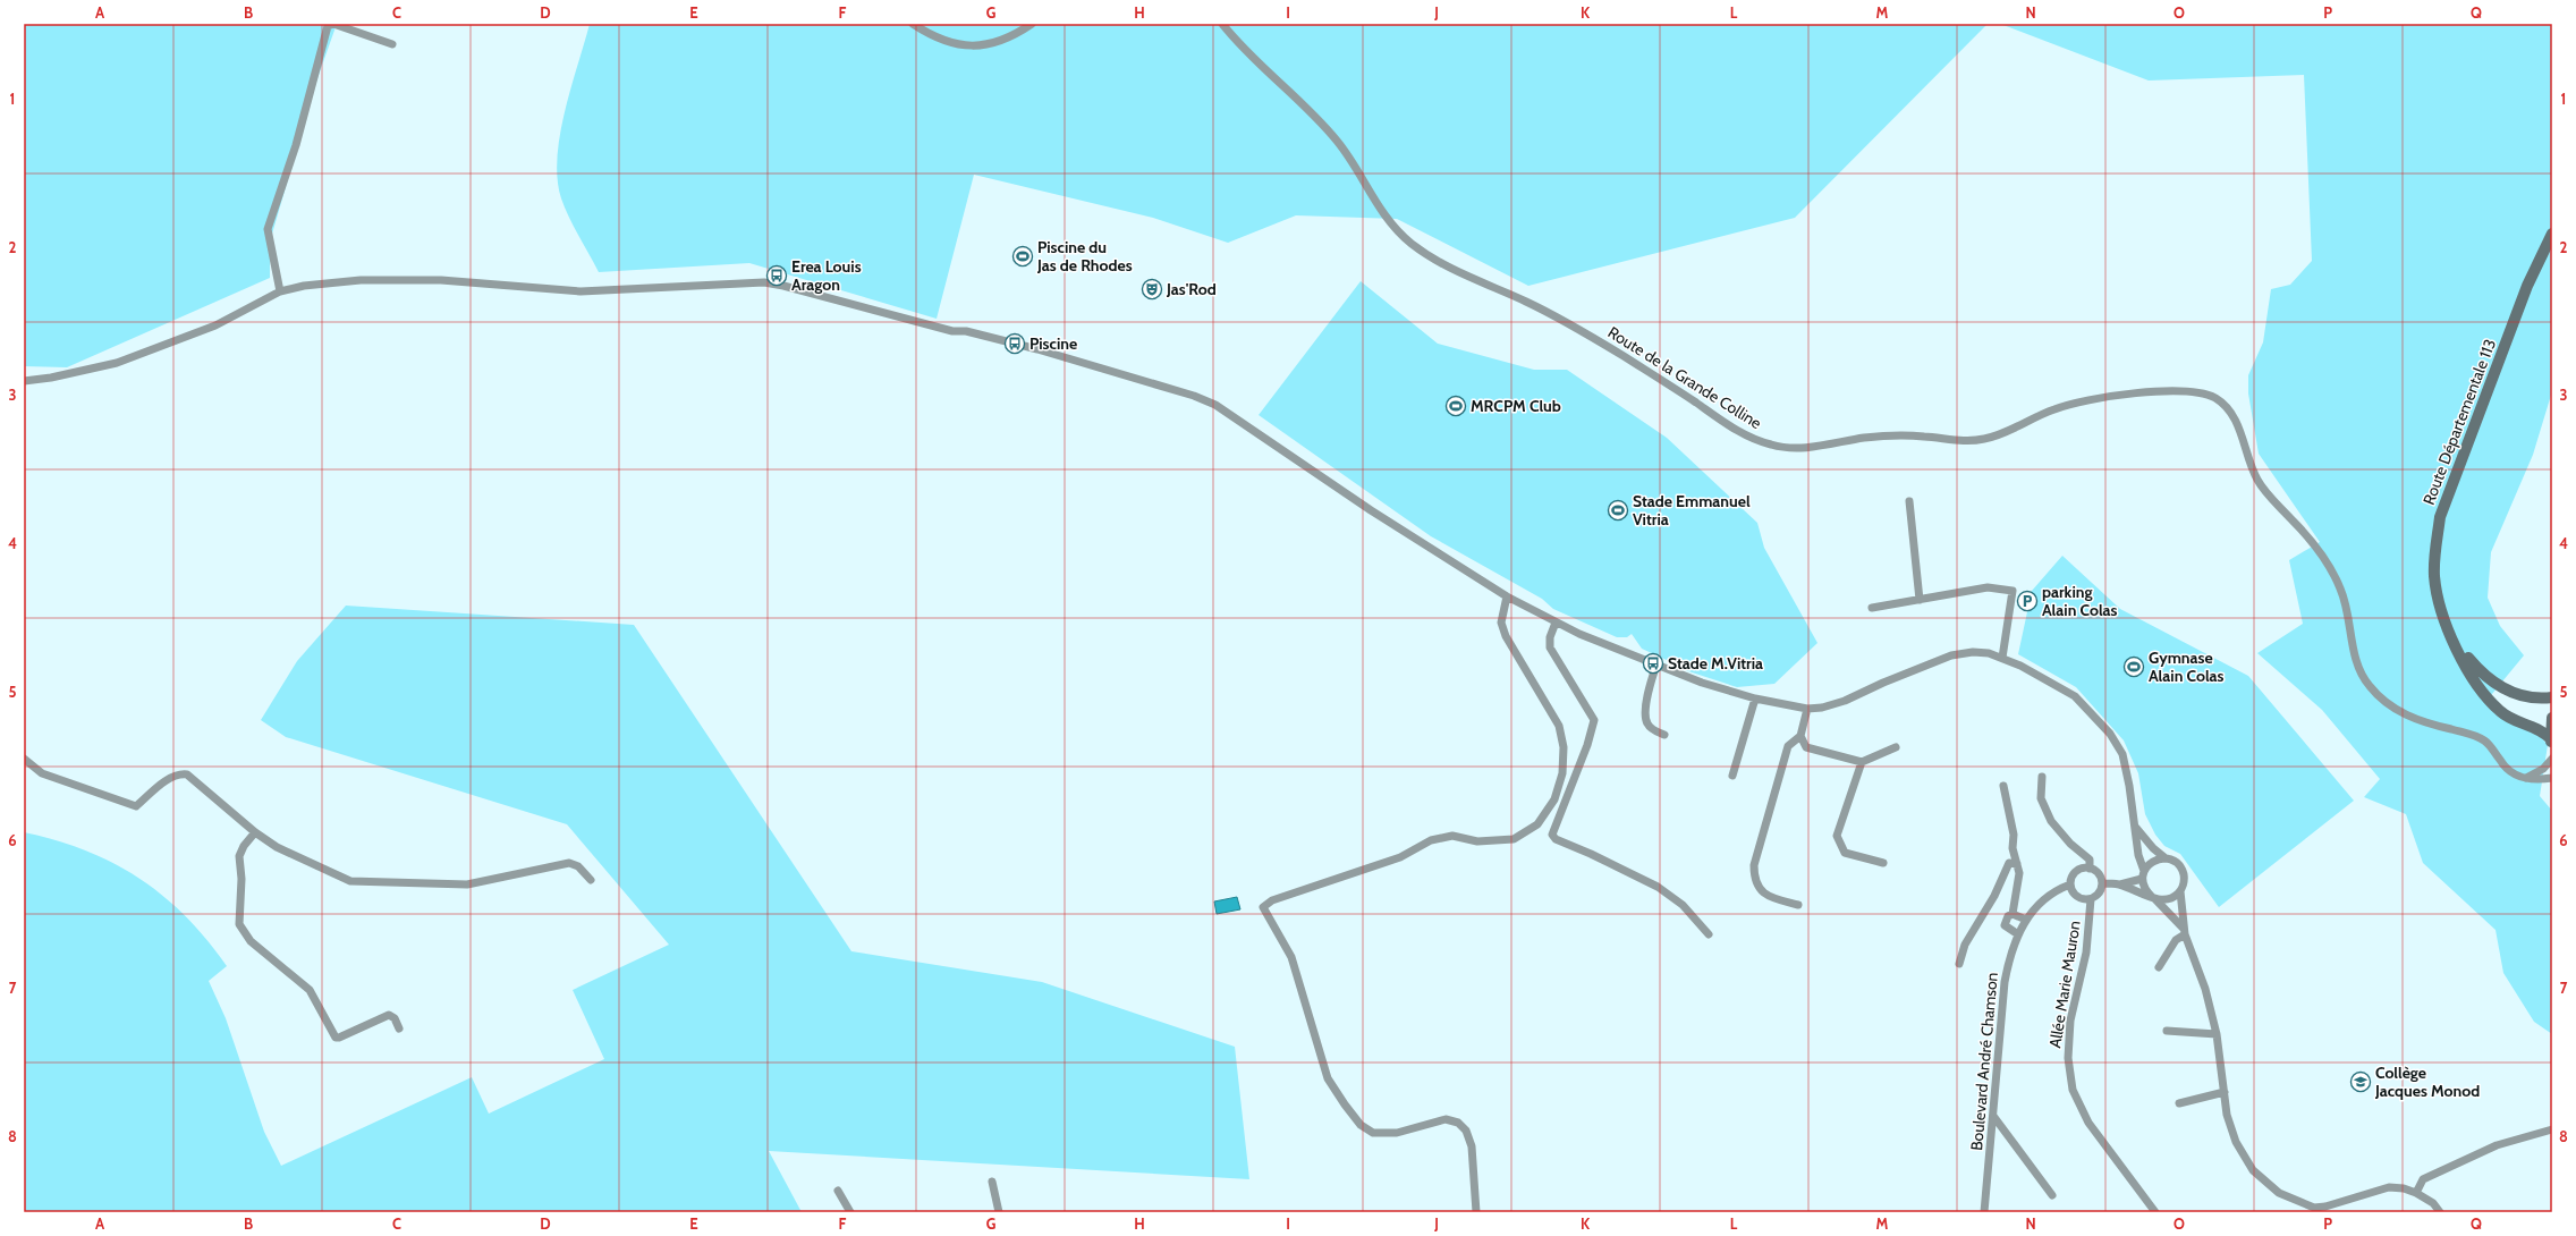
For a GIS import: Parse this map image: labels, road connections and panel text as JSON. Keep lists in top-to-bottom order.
{
  "streets": {
    "main road": ["Route Départementale 113"],
    "street": ["Route de la Grande Colline", "Allée Marie Mauron", "Boulevard André Chamson"]
  },
  "crossings": [
    ["Allée Marie Mauron", "Boulevard André Chamson"]
  ],
  "places": {
    "sports": [
      "Piscine du Jas de Rhodes",
      "MRCPM Club",
      "Stade Emmanuel Vitria",
      "Gymnase Alain Colas"
    ],
    "bus stop": ["Erea Louis Aragon", "Piscine", "Stade M.Vitria"],
    "theatre": ["Jas'Rod"],
    "parking": ["parking Alain Colas"],
    "school or university": ["Collège Jacques Monod"]
  },
  "grid": {
    "columns": [
      "A",
      "B",
      "C",
      "D",
      "E",
      "F",
      "G",
      "H",
      "I",
      "J",
      "K",
      "L",
      "M",
      "N",
      "O",
      "P",
      "Q"
    ],
    "rows": [
      "1",
      "2",
      "3",
      "4",
      "5",
      "6",
      "7",
      "8"
    ]
  }
}
